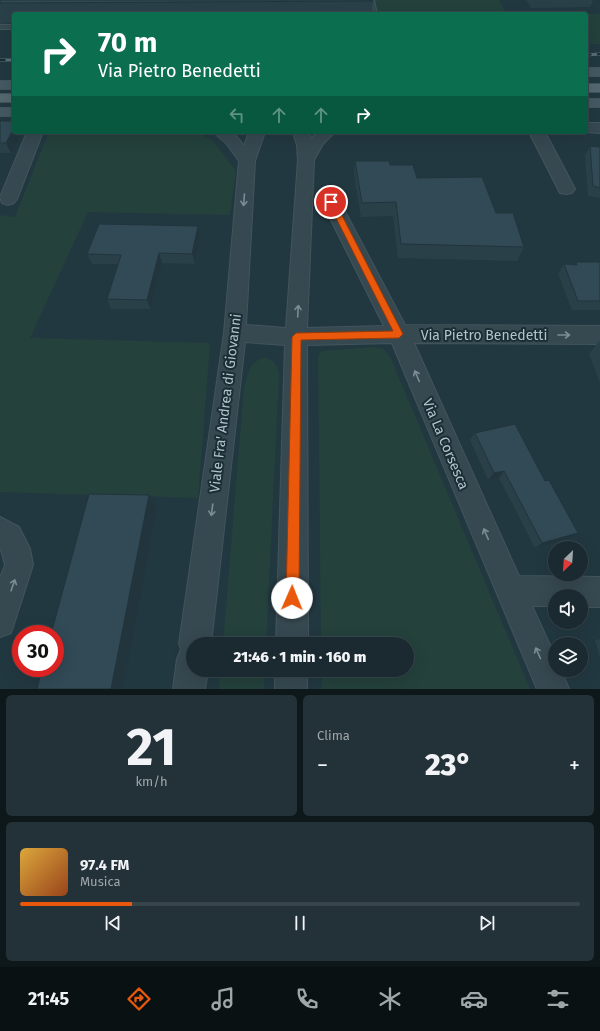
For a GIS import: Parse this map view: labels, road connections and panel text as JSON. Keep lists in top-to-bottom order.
{
  "streets": {
    "street": ["Via Pietro Benedetti", "Viale Fra' Andrea di Giovanni", "Via La Corsesca"]
  },
  "crossings": [
    ["Via Pietro Benedetti", "Viale Fra' Andrea di Giovanni"],
    ["Via Pietro Benedetti", "Via La Corsesca"]
  ],
  "one_way": ["Via Pietro Benedetti"],
  "north": "bottom left",
  "page": {
    "turn": ["70 m", "Via Pietro Benedetti"],
    "limit": "30",
    "trip": "21:46 · 1 min · 160 m",
    "tile": [
      ["21", "km/h"],
      "Clima"
    ],
    "heat": ["−", "23°", "+"],
    "song": ["97.4 FM", "Musica"],
    "tabs": "21:45"
  }
}
